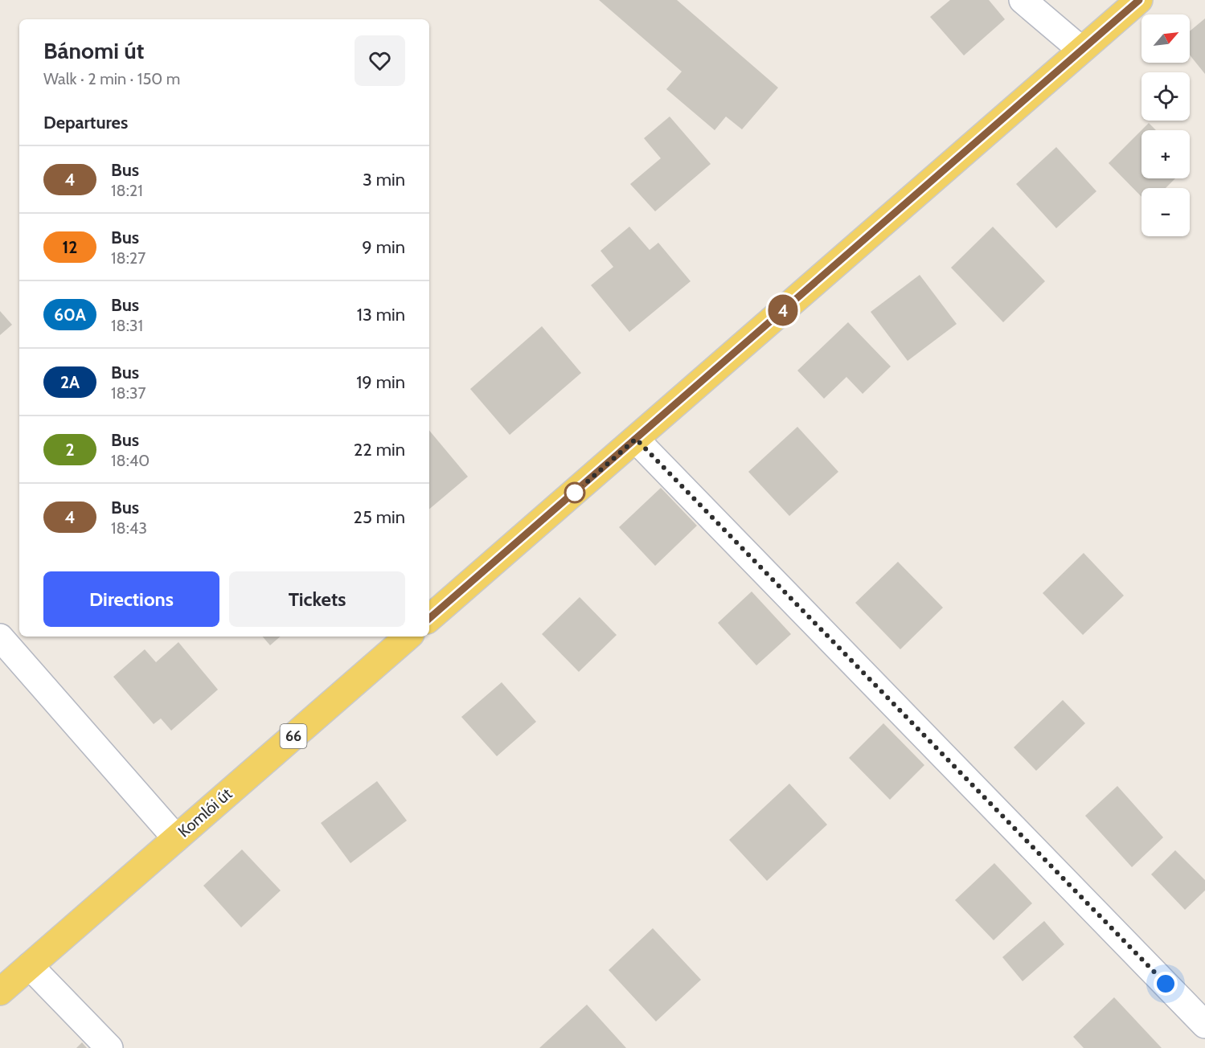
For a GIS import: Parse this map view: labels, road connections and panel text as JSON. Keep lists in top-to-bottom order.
{
  "streets": {
    "main road": ["66", "Komlói út"]
  },
  "lines": ["bus line 4"],
  "north": "top right",
  "page": {
    "on_map": "4",
    "map_buttons": ["+", "−"],
    "heading": [
      ["Bánomi út", "Walk · 2 min · 150 m"],
      "Departures"
    ],
    "list": [
      {
        "mark": "4",
        "name": "Bus",
        "note": "18:21",
        "value": "3 min"
      },
      {
        "mark": "12",
        "name": "Bus",
        "note": "18:27",
        "value": "9 min"
      },
      {
        "mark": "60A",
        "name": "Bus",
        "note": "18:31",
        "value": "13 min"
      },
      {
        "mark": "2A",
        "name": "Bus",
        "note": "18:37",
        "value": "19 min"
      },
      {
        "mark": "2",
        "name": "Bus",
        "note": "18:40",
        "value": "22 min"
      },
      {
        "mark": "4",
        "name": "Bus",
        "note": "18:43",
        "value": "25 min"
      }
    ],
    "buttons": ["Directions", "Tickets"]
  }
}
